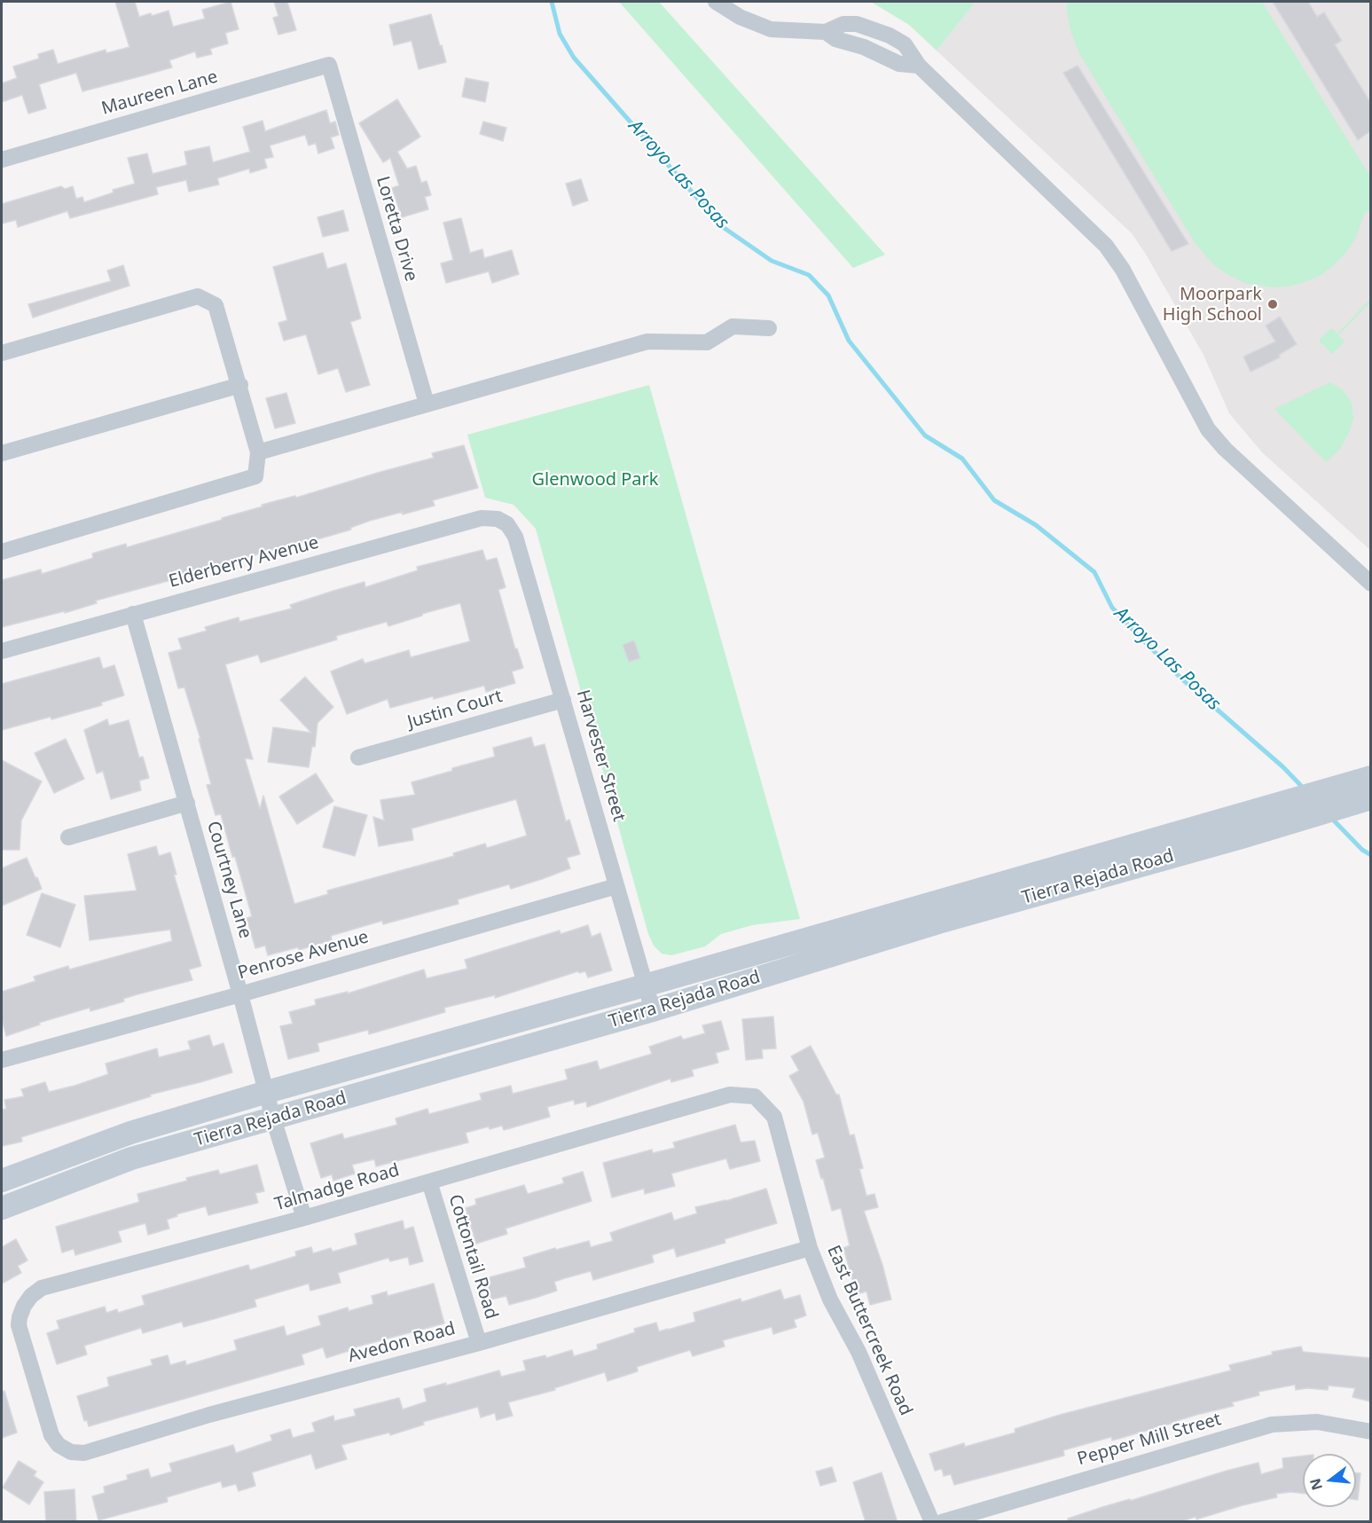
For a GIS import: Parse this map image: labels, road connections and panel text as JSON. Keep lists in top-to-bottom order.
{
  "streets": {
    "main road": ["Tierra Rejada Road"],
    "street": [
      "Maureen Lane",
      "Loretta Drive",
      "Elderberry Avenue",
      "Justin Court",
      "Harvester Street",
      "Courtney Lane",
      "Penrose Avenue",
      "Talmadge Road",
      "Cottontail Road",
      "East Buttercreek Road",
      "Avedon Road",
      "Pepper Mill Street"
    ]
  },
  "crossings": [
    ["Maureen Lane", "Loretta Drive"],
    ["Elderberry Avenue", "Harvester Street"],
    ["Elderberry Avenue", "Courtney Lane"],
    ["Justin Court", "Harvester Street"],
    ["Harvester Street", "Tierra Rejada Road"],
    ["Harvester Street", "Penrose Avenue"],
    ["Tierra Rejada Road", "Courtney Lane"],
    ["Courtney Lane", "Penrose Avenue"],
    ["Courtney Lane", "Talmadge Road"],
    ["Talmadge Road", "Cottontail Road"],
    ["Talmadge Road", "East Buttercreek Road"],
    ["Talmadge Road", "Avedon Road"],
    ["Cottontail Road", "Avedon Road"],
    ["East Buttercreek Road", "Avedon Road"]
  ],
  "water": ["Arroyo Las Posas"],
  "parks": ["Glenwood Park"],
  "places": ["Moorpark High School"],
  "north": "left"
}
